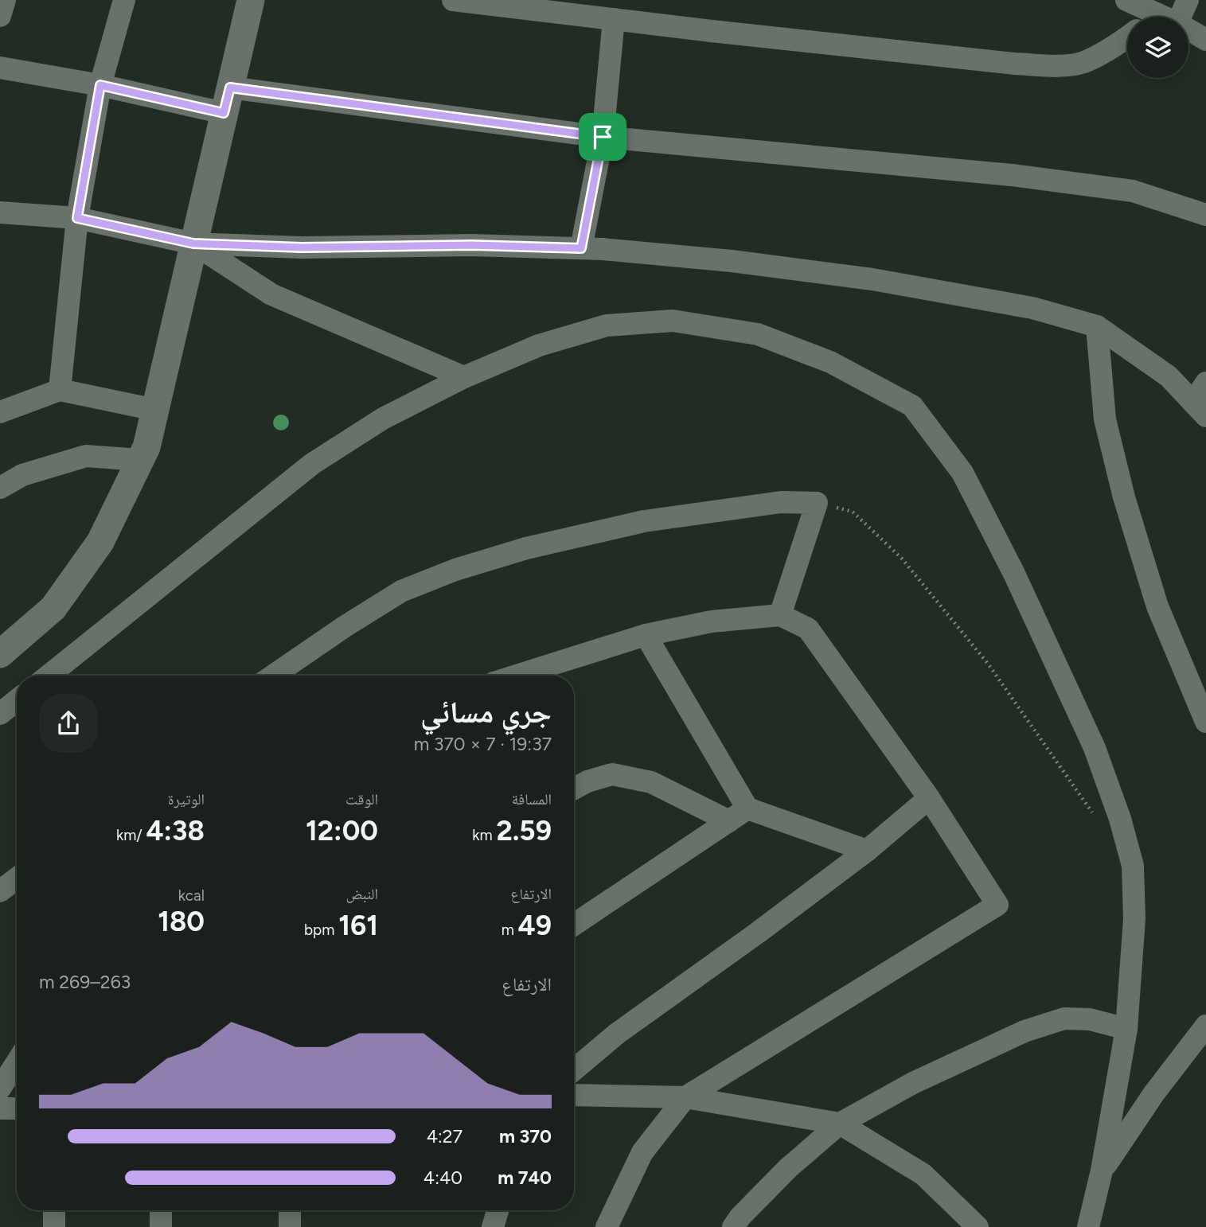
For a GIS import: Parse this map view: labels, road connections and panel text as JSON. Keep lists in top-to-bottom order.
{
  "page": {
    "heading": ["جري مسائي", "19:37 · 7 × 370 m"],
    "stats": [
      ["المسافة", "2.59 km"],
      ["الوقت", "12:00"],
      ["الوتيرة", "4:38 /km"],
      ["الارتفاع", "49 m"],
      ["النبض", "161 bpm"],
      ["kcal", "180"]
    ],
    "chart": ["الارتفاع", "263–269 m"],
    "list": [
      {
        "name": "370 m",
        "note": "4:27"
      },
      {
        "name": "740 m",
        "note": "4:40"
      }
    ]
  }
}
